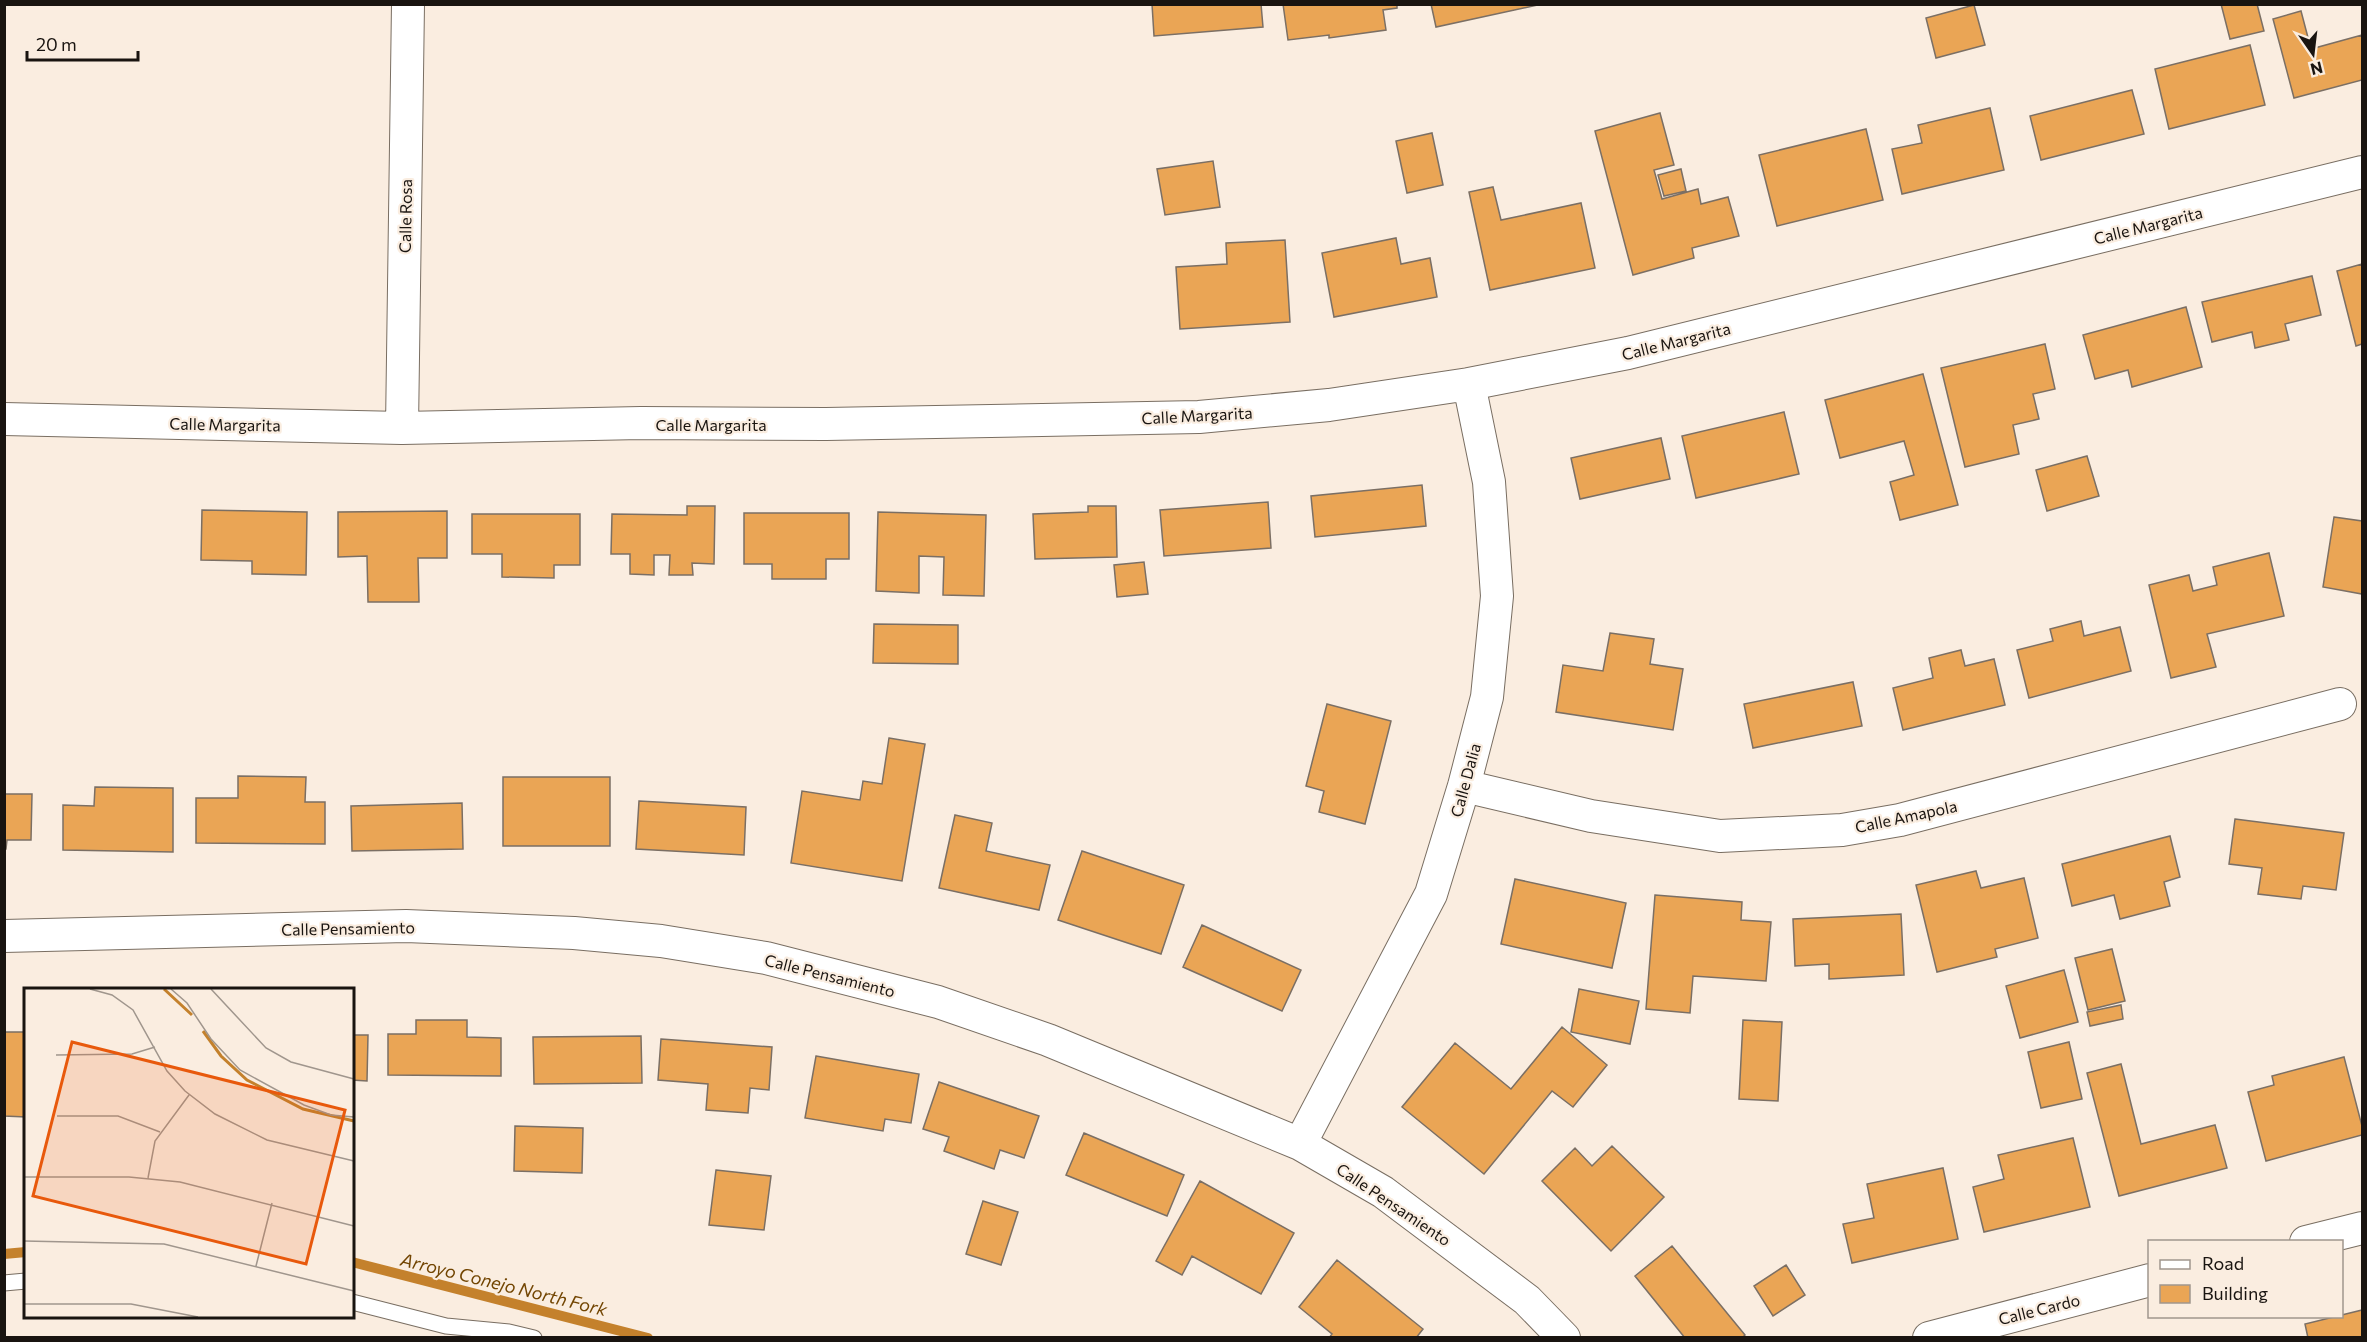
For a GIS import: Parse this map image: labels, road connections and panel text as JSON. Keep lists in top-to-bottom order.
{
  "streets": {
    "street": [
      "Calle Rosa",
      "Calle Margarita",
      "Calle Dalia",
      "Calle Amapola",
      "Calle Pensamiento",
      "Calle Cardo"
    ]
  },
  "crossings": [
    ["Calle Rosa", "Calle Margarita"],
    ["Calle Margarita", "Calle Dalia"],
    ["Calle Dalia", "Calle Amapola"],
    ["Calle Dalia", "Calle Pensamiento"]
  ],
  "water": ["Arroyo Conejo North Fork"],
  "legend": ["Road", "Building"],
  "scale_bar": "20 m",
  "north": "bottom"
}
